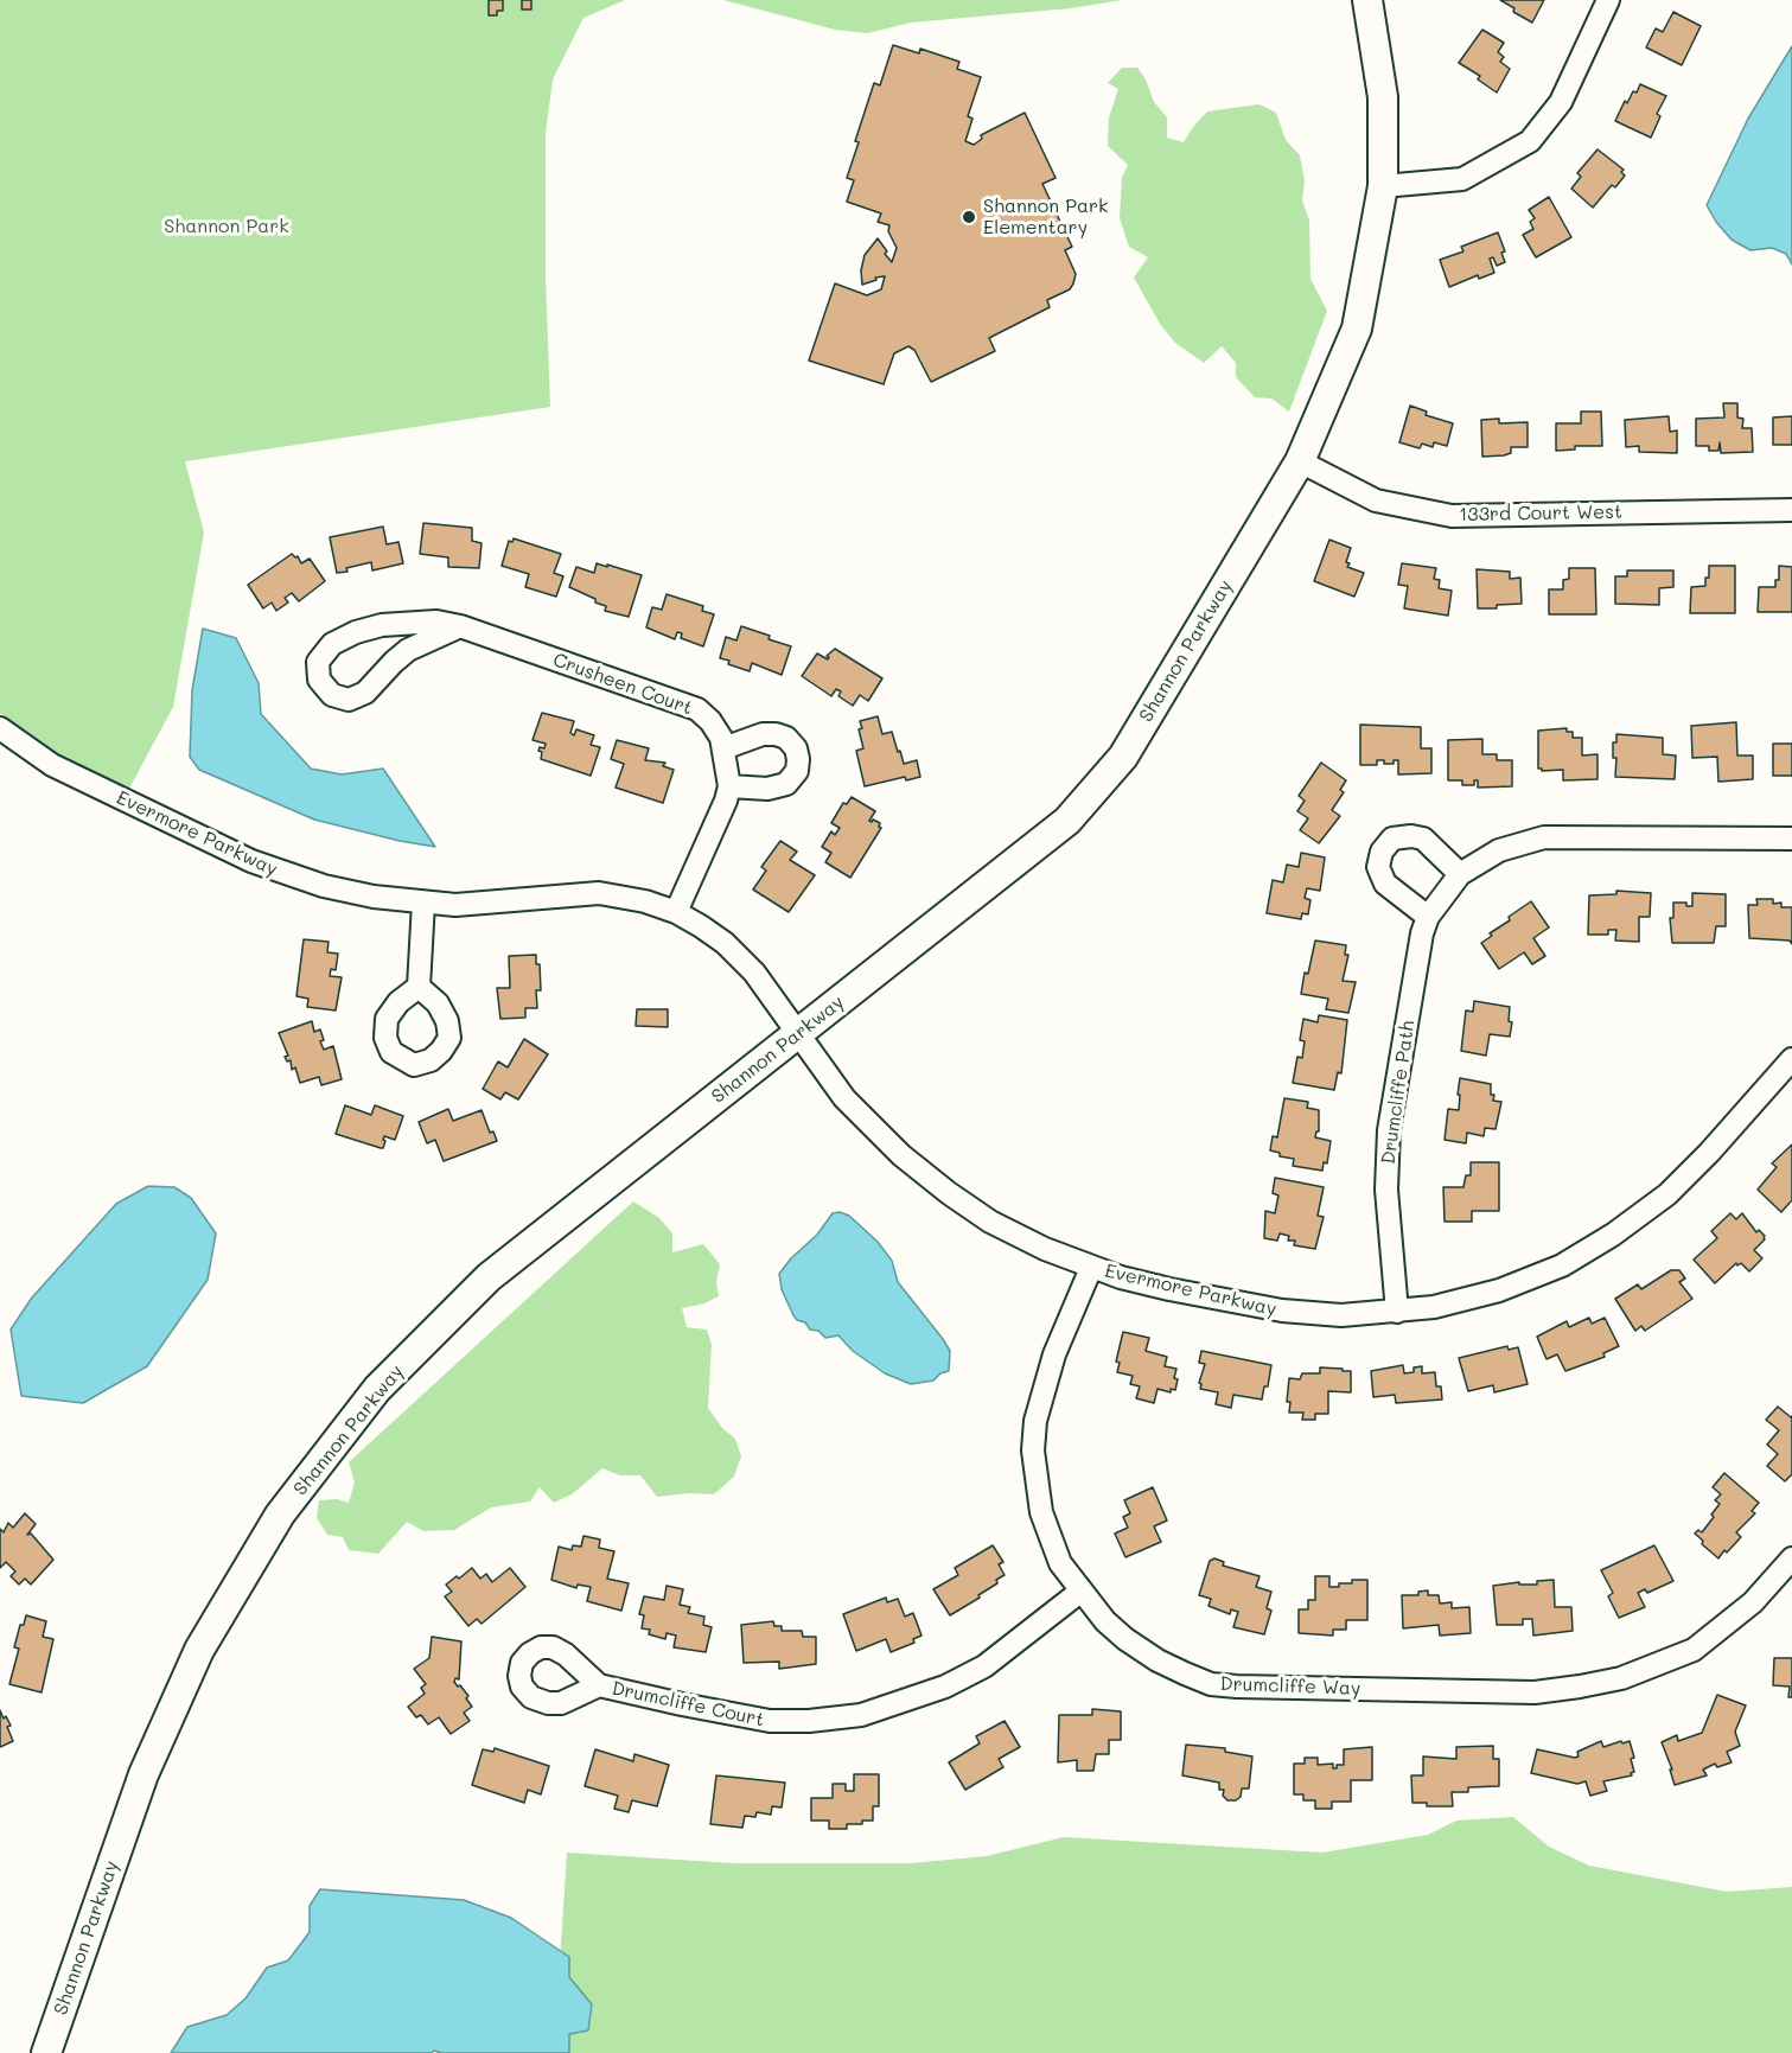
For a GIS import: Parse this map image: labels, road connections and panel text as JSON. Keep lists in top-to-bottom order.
{
  "streets": {
    "street": [
      "133rd Court West",
      "Shannon Parkway",
      "Crusheen Court",
      "Evermore Parkway",
      "Drumcliffe Path",
      "Drumcliffe Way",
      "Drumcliffe Court"
    ]
  },
  "crossings": [
    ["133rd Court West", "Shannon Parkway"],
    ["Shannon Parkway", "Evermore Parkway"],
    ["Crusheen Court", "Evermore Parkway"],
    ["Evermore Parkway", "Drumcliffe Path"],
    ["Evermore Parkway", "Drumcliffe Way"],
    ["Drumcliffe Way", "Drumcliffe Court"]
  ],
  "parks": ["Shannon Park"],
  "places": ["Shannon Park Elementary"]
}
